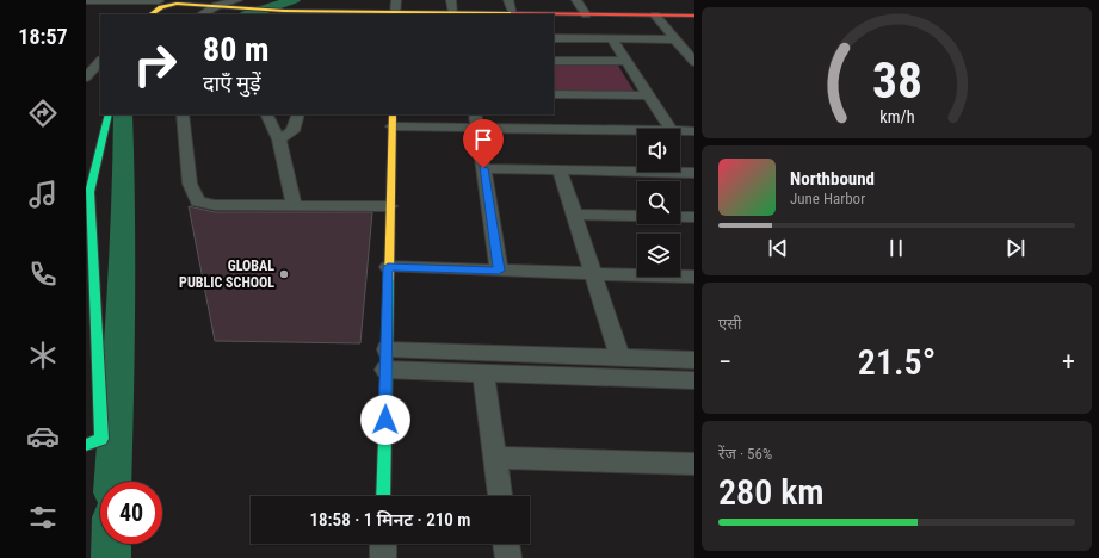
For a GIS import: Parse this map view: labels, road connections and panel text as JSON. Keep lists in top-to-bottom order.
{
  "places": ["GLOBAL PUBLIC SCHOOL"],
  "page": {
    "tabs": "18:57",
    "turn": ["80 m", "दाएँ मुड़ें"],
    "song": ["Northbound", "June Harbor"],
    "tile": [
      "एसी",
      ["रेंज · 56%", "280 km"]
    ],
    "heat": ["−", "21.5°", "+"],
    "limit": "40",
    "trip": "18:58 · 1 मिनट · 210 m",
    "gauge": ["38", "km/h"]
  }
}
